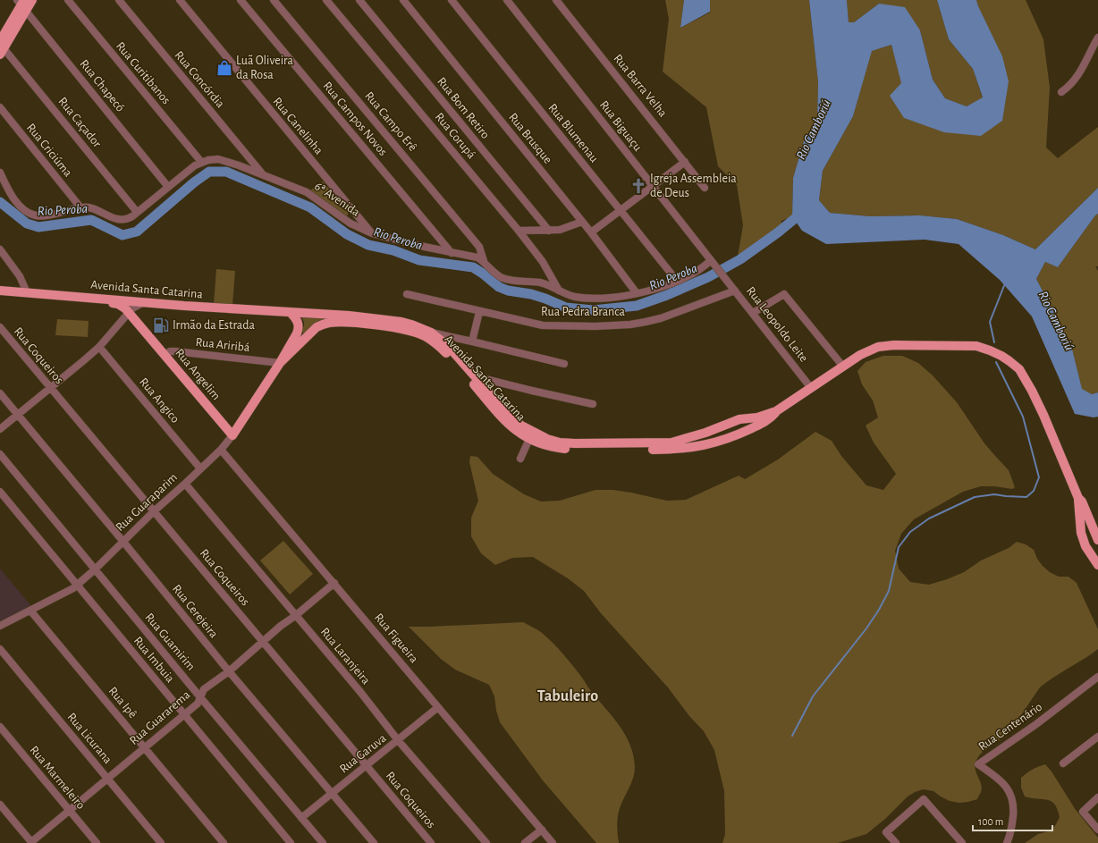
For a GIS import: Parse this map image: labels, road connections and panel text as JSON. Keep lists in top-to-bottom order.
{
  "streets": {
    "main road": ["Avenida Santa Catarina", "Rua Angelim", "Rua Guaraparim"],
    "street": [
      "Rua Curitibanos",
      "Rua Concórdia",
      "Rua Chapecó",
      "Rua Barra Velha",
      "Rua Bom Retiro",
      "Rua Campos Novos",
      "Rua Campo Erê",
      "Rua Caçador",
      "Rua Canelinha",
      "Rua Biguaçu",
      "Rua Blumenau",
      "Rua Corupá",
      "Rua Brusque",
      "Rua Criciúma",
      "6ª Avenida",
      "Rua Pedra Branca",
      "Rua Leopoldo Leite",
      "Rua Ariribá",
      "Rua Coqueiros",
      "Rua Angico",
      "Rua Cerejeira",
      "Rua Figueira",
      "Rua Guamirim",
      "Rua Laranjeira",
      "Rua Imbuia",
      "Rua Ipê",
      "Rua Guararema",
      "Rua Centenário",
      "Rua Licurana",
      "Rua Garuva",
      "Rua Marmeleiro"
    ]
  },
  "crossings": [
    ["Rua Curitibanos", "6ª Avenida"],
    ["Rua Concórdia", "6ª Avenida"],
    ["Rua Chapecó", "6ª Avenida"],
    ["Rua Campos Novos", "6ª Avenida"],
    ["Rua Campo Erê", "6ª Avenida"],
    ["Rua Caçador", "6ª Avenida"],
    ["Rua Canelinha", "6ª Avenida"],
    ["Rua Biguaçu", "6ª Avenida"],
    ["Rua Biguaçu", "Rua Leopoldo Leite"],
    ["Rua Blumenau", "6ª Avenida"],
    ["Rua Corupá", "6ª Avenida"],
    ["Rua Brusque", "6ª Avenida"],
    ["Rua Criciúma", "6ª Avenida"],
    ["Avenida Santa Catarina", "Rua Leopoldo Leite"],
    ["Avenida Santa Catarina", "Rua Angelim"],
    ["Avenida Santa Catarina", "Rua Guaraparim"],
    ["Rua Pedra Branca", "Rua Leopoldo Leite"],
    ["Rua Ariribá", "Rua Angelim"],
    ["Rua Ariribá", "Rua Guaraparim"],
    ["Rua Coqueiros", "Rua Guaraparim"],
    ["Rua Coqueiros", "Rua Guararema"],
    ["Rua Coqueiros", "Rua Garuva"],
    ["Rua Angelim", "Rua Guaraparim"],
    ["Rua Angico", "Rua Guaraparim"],
    ["Rua Guaraparim", "Rua Cerejeira"],
    ["Rua Guaraparim", "Rua Figueira"],
    ["Rua Guaraparim", "Rua Guamirim"],
    ["Rua Guaraparim", "Rua Laranjeira"],
    ["Rua Guaraparim", "Rua Imbuia"],
    ["Rua Guaraparim", "Rua Ipê"],
    ["Rua Cerejeira", "Rua Guararema"],
    ["Rua Cerejeira", "Rua Garuva"],
    ["Rua Figueira", "Rua Guararema"],
    ["Rua Figueira", "Rua Garuva"],
    ["Rua Guamirim", "Rua Guararema"],
    ["Rua Guamirim", "Rua Garuva"],
    ["Rua Laranjeira", "Rua Guararema"],
    ["Rua Laranjeira", "Rua Garuva"],
    ["Rua Imbuia", "Rua Guararema"],
    ["Rua Ipê", "Rua Guararema"],
    ["Rua Guararema", "Rua Licurana"],
    ["Rua Guararema", "Rua Marmeleiro"]
  ],
  "districts": ["Tabuleiro"],
  "water": ["Rio Camboriú", "Rio Peroba"],
  "places": {
    "shop": ["Luã Oliveira da Rosa"],
    "church": ["Igreja Assembleia de Deus"],
    "fuel station": ["Irmão da Estrada"]
  },
  "scale_bar": "100 m"
}
